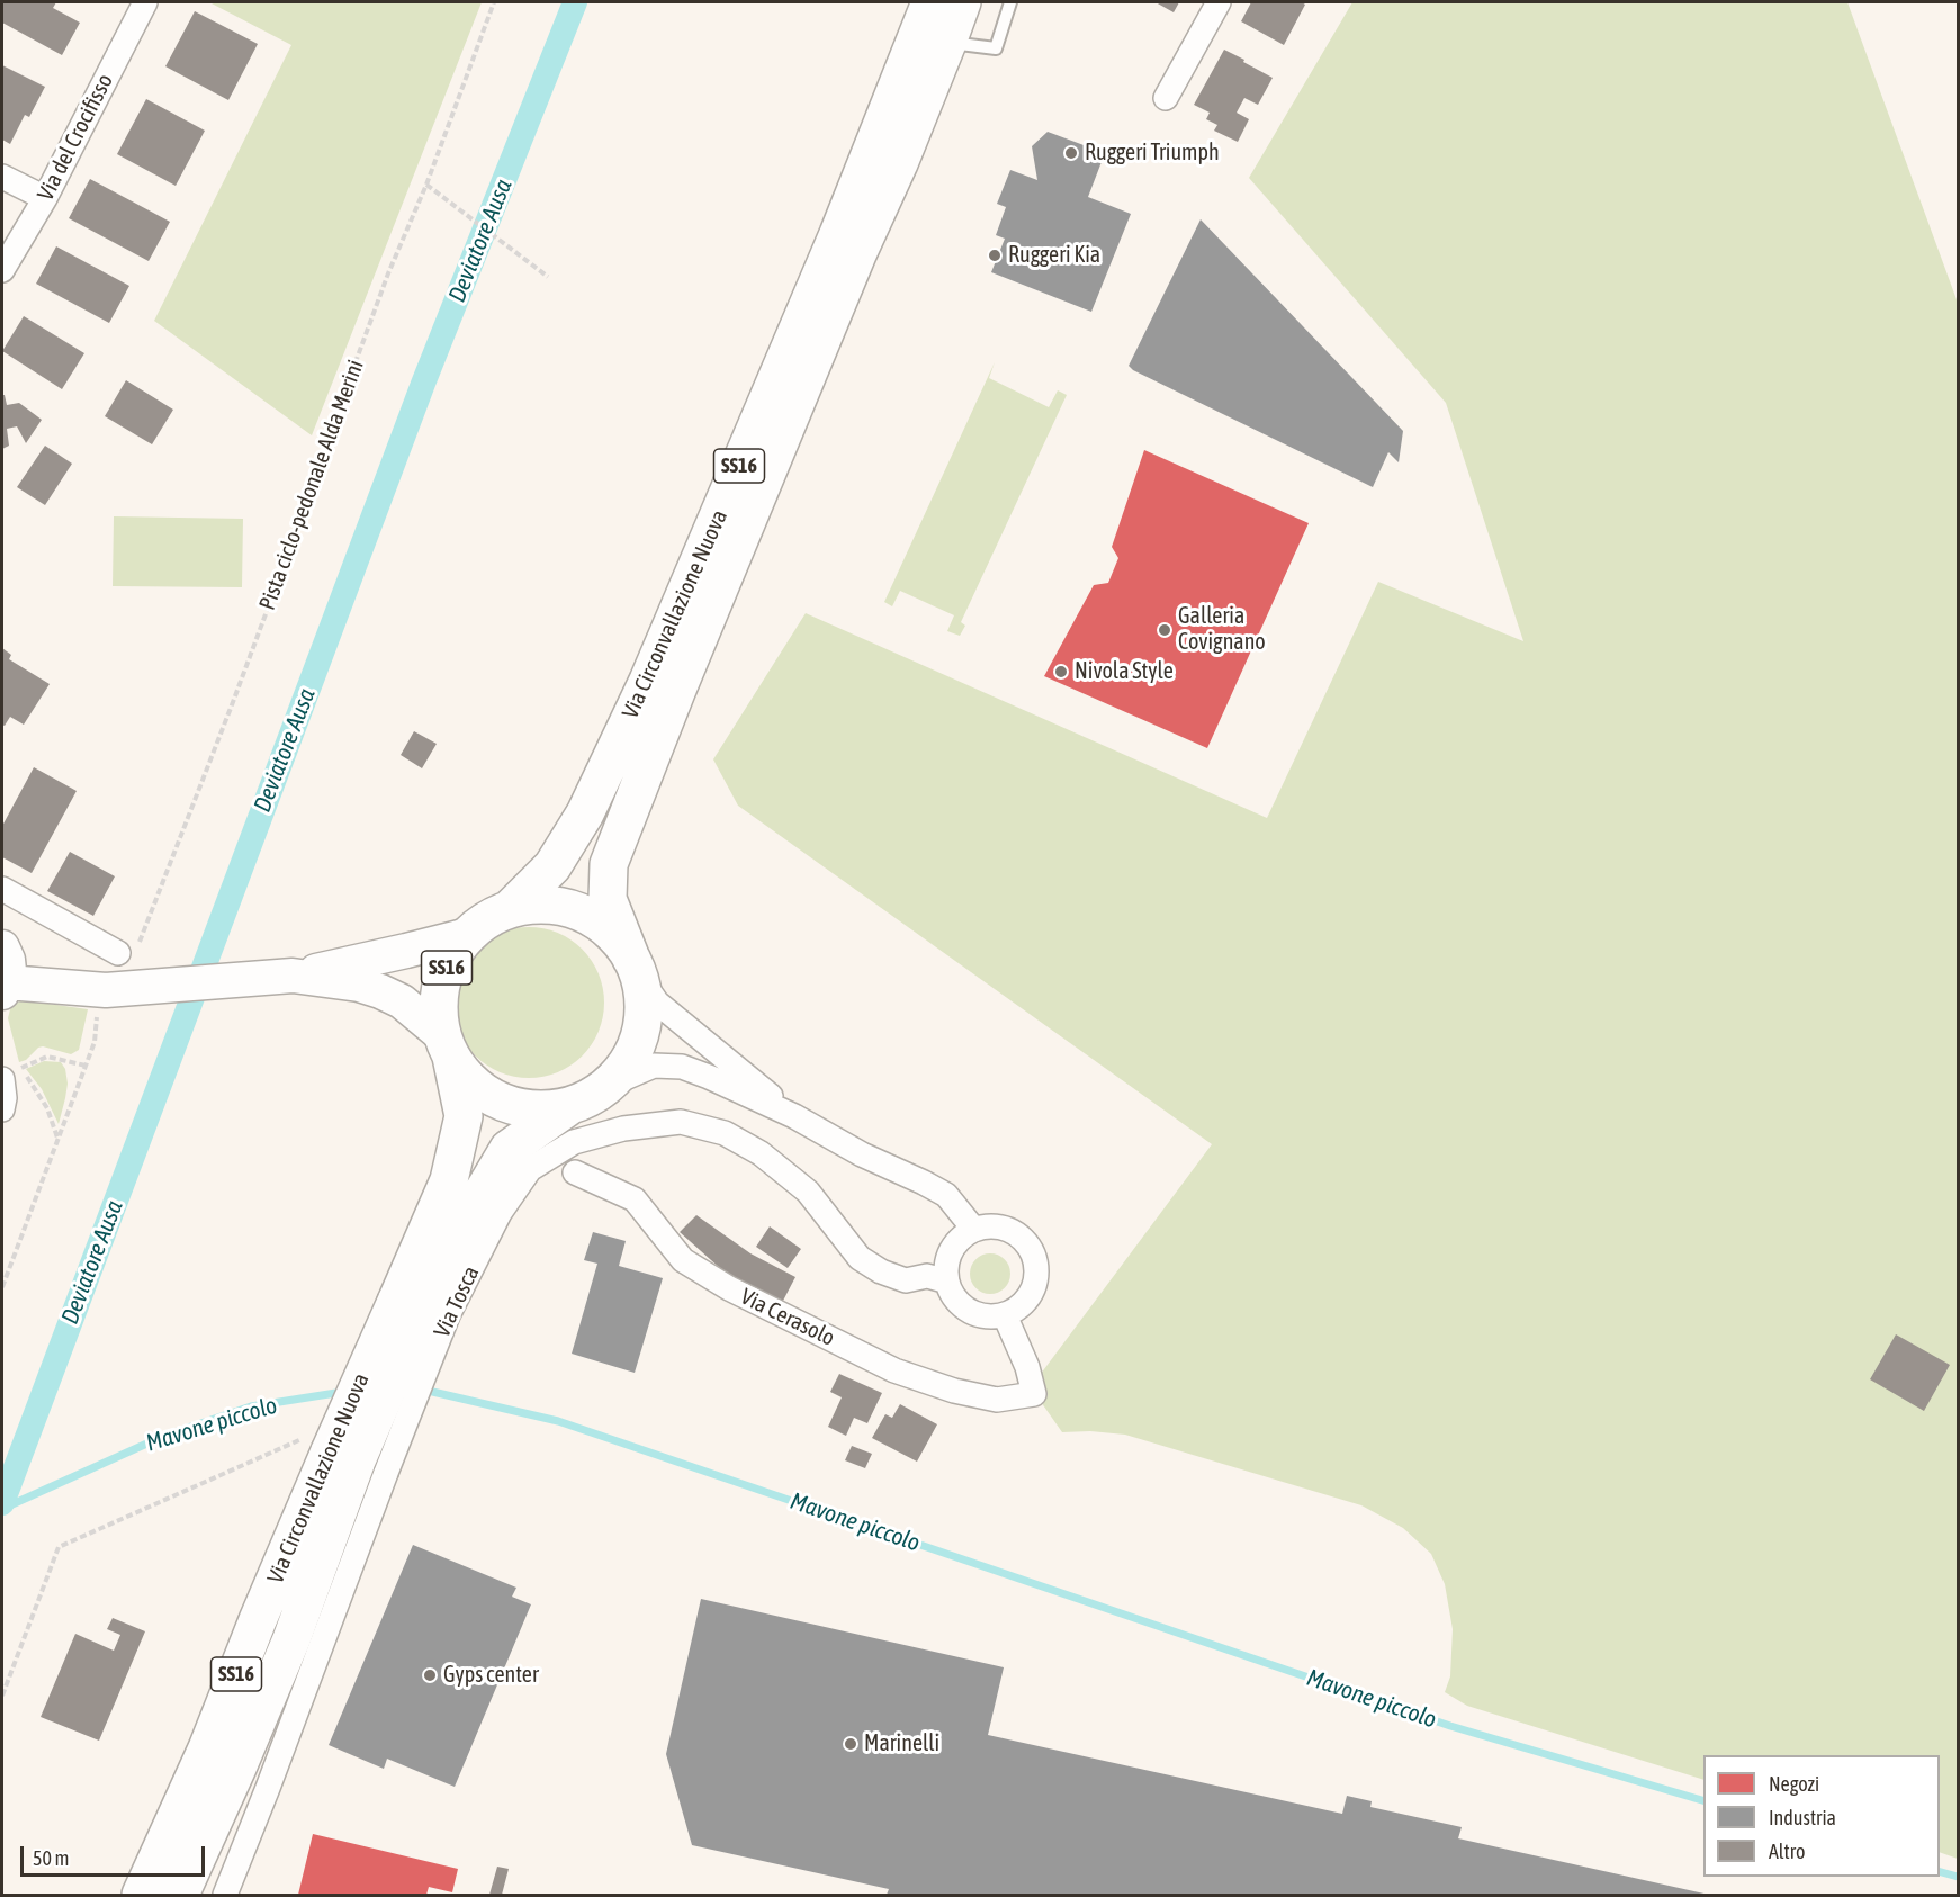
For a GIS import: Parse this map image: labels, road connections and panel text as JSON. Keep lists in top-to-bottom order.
{
  "streets": {
    "main road": ["SS16", "Via Circonvallazione Nuova"],
    "street": ["Via del Crocifisso", "Via Tosca", "Via Cerasolo"],
    "path": ["Pista ciclo-pedonale Alda Merini"]
  },
  "crossings": [
    ["SS16", "Via Circonvallazione Nuova"],
    ["Via Circonvallazione Nuova", "Via Tosca"],
    ["Via Tosca", "Via Cerasolo"]
  ],
  "water": ["Deviatore Ausa", "Mavone piccolo"],
  "places": [
    "Ruggeri Triumph",
    "Ruggeri Kia",
    "Galleria Covignano",
    "Nivola Style",
    "Gyps center",
    "Marinelli"
  ],
  "legend": ["Negozi", "Industria", "Altro"],
  "scale_bar": "50 m"
}
